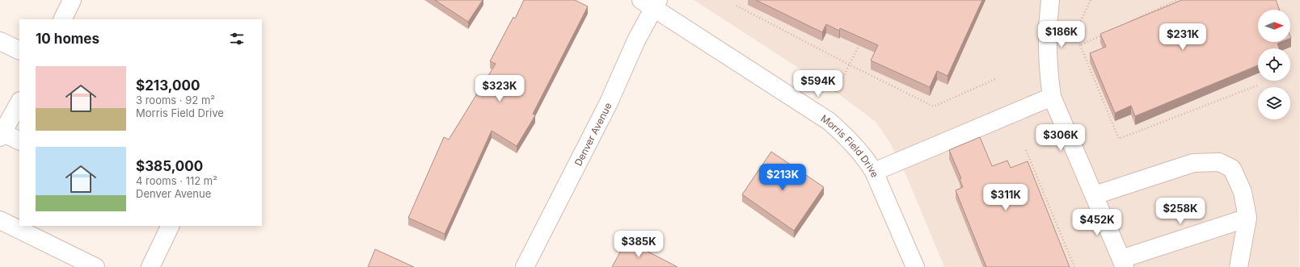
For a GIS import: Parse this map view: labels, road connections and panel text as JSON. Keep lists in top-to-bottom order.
{
  "streets": {
    "street": ["Denver Avenue", "Morris Field Drive"]
  },
  "crossings": [
    ["Denver Avenue", "Morris Field Drive"]
  ],
  "north": "right",
  "page": {
    "heading": "10 homes",
    "price": [
      "$186K",
      "$231K",
      "$594K",
      "$323K",
      "$306K",
      "$213K",
      "$311K",
      "$258K",
      "$452K",
      "$385K"
    ],
    "list": [
      {
        "name": "$213,000",
        "note": "3 rooms · 92 m² · Morris Field Drive"
      },
      {
        "name": "$385,000",
        "note": "4 rooms · 112 m² · Denver Avenue"
      }
    ]
  }
}
